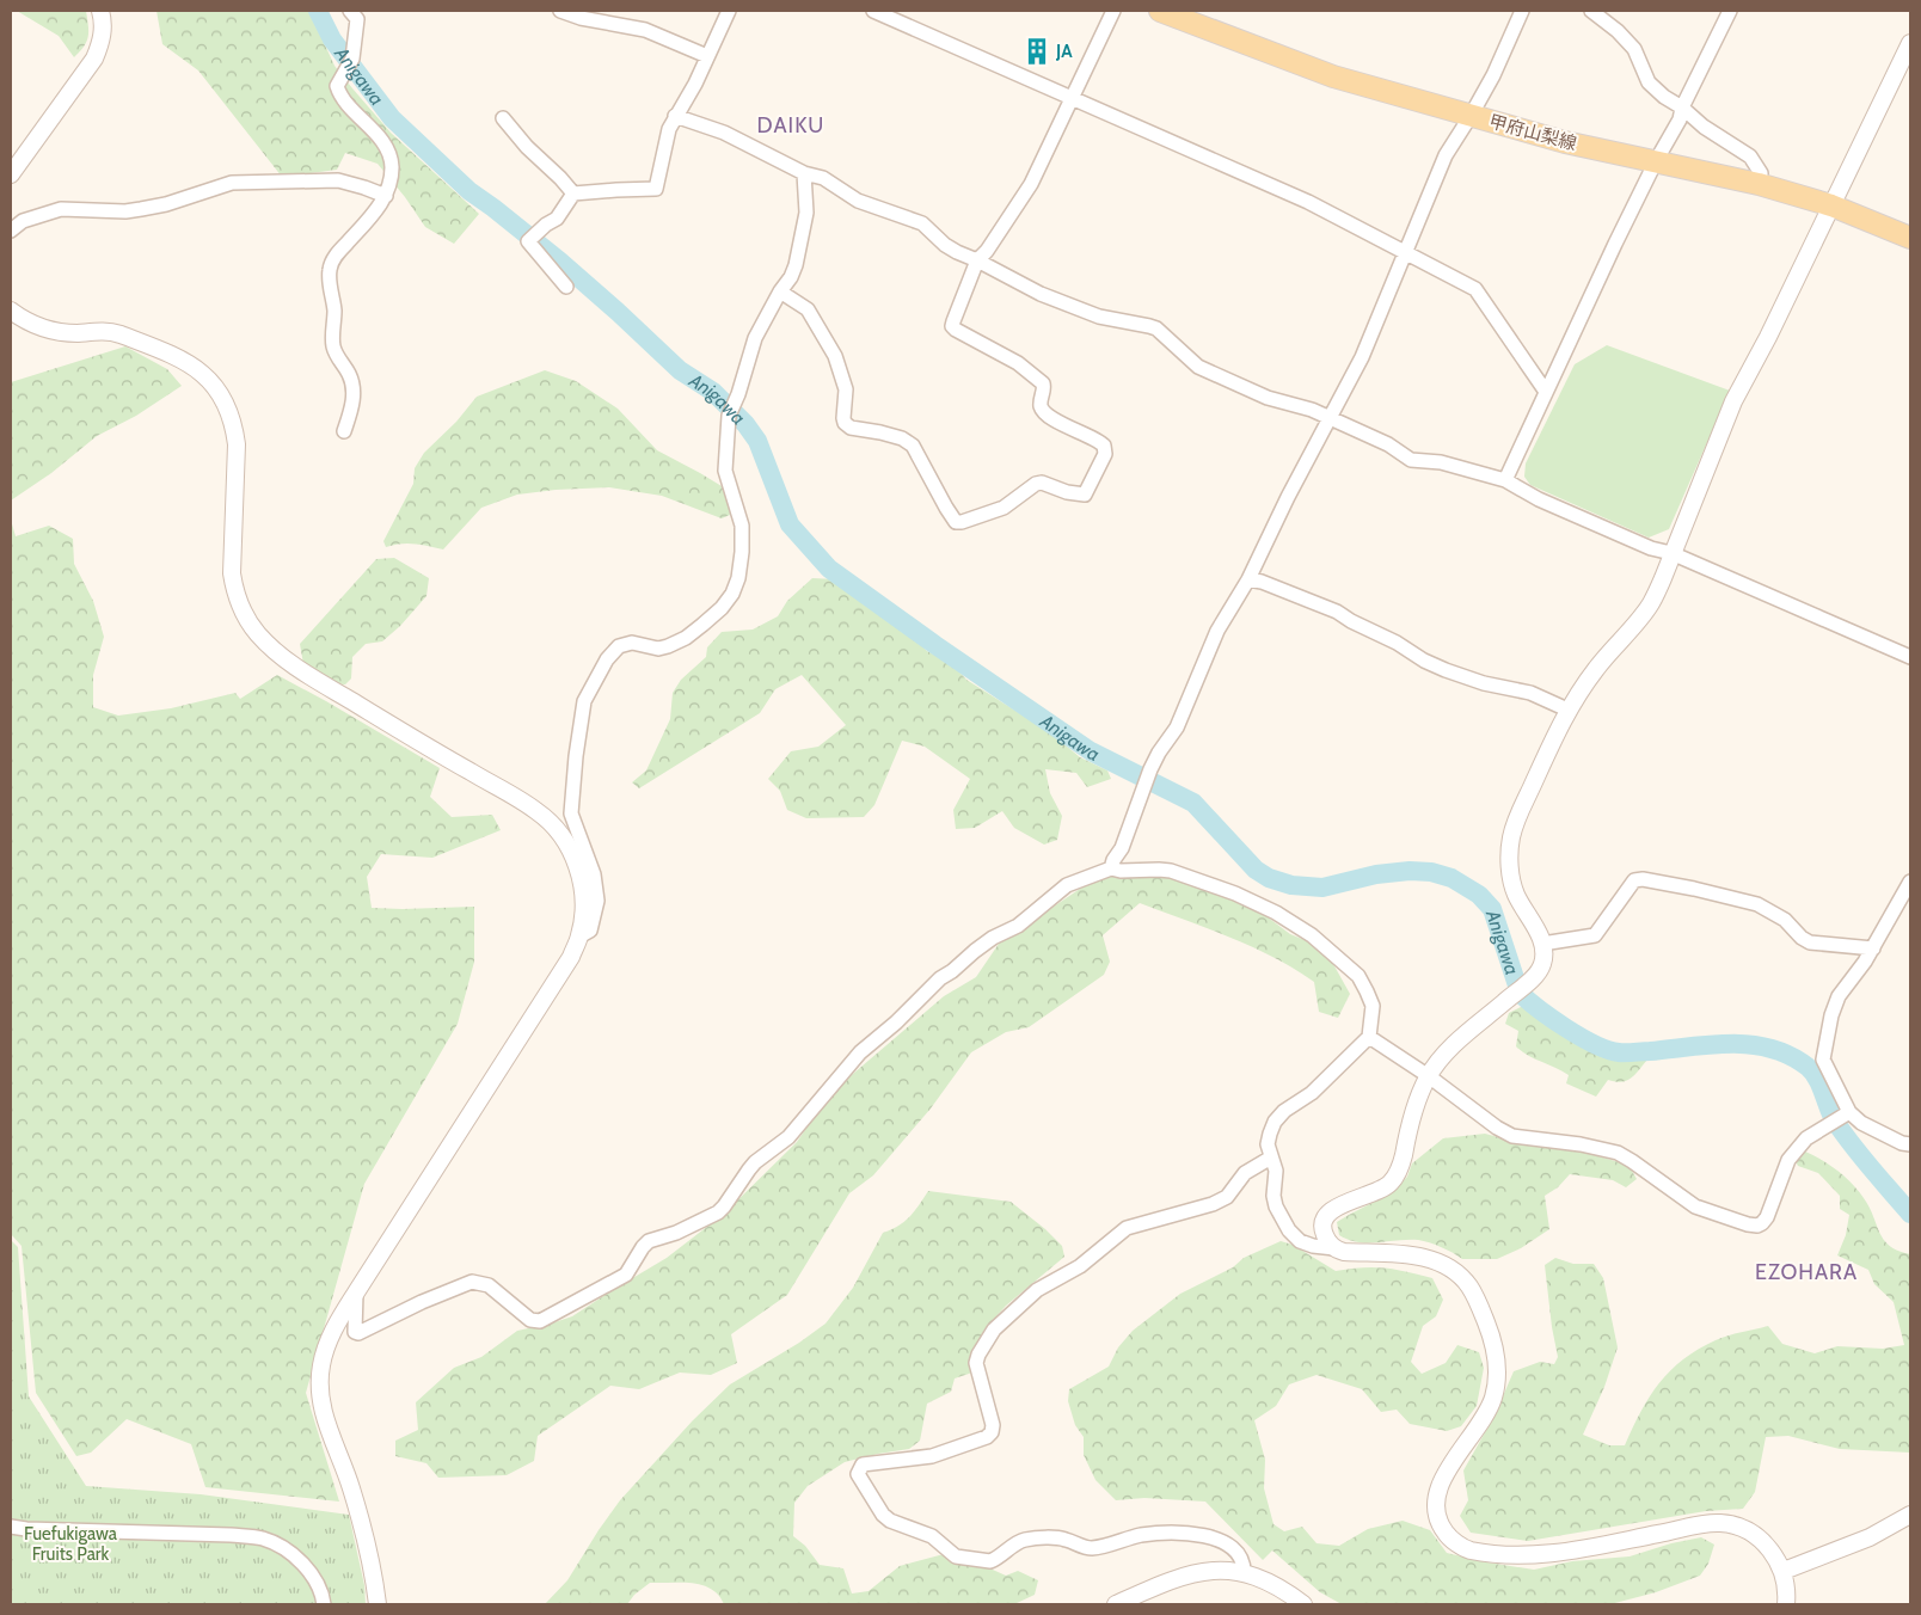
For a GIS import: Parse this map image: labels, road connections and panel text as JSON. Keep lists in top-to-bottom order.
{
  "streets": {
    "main road": ["甲府山梨線"]
  },
  "districts": ["DAIKU", "EZOHARA"],
  "water": ["Anigawa"],
  "parks": ["Fuefukigawa Fruits Park"],
  "places": {
    "building": ["JA"]
  }
}
